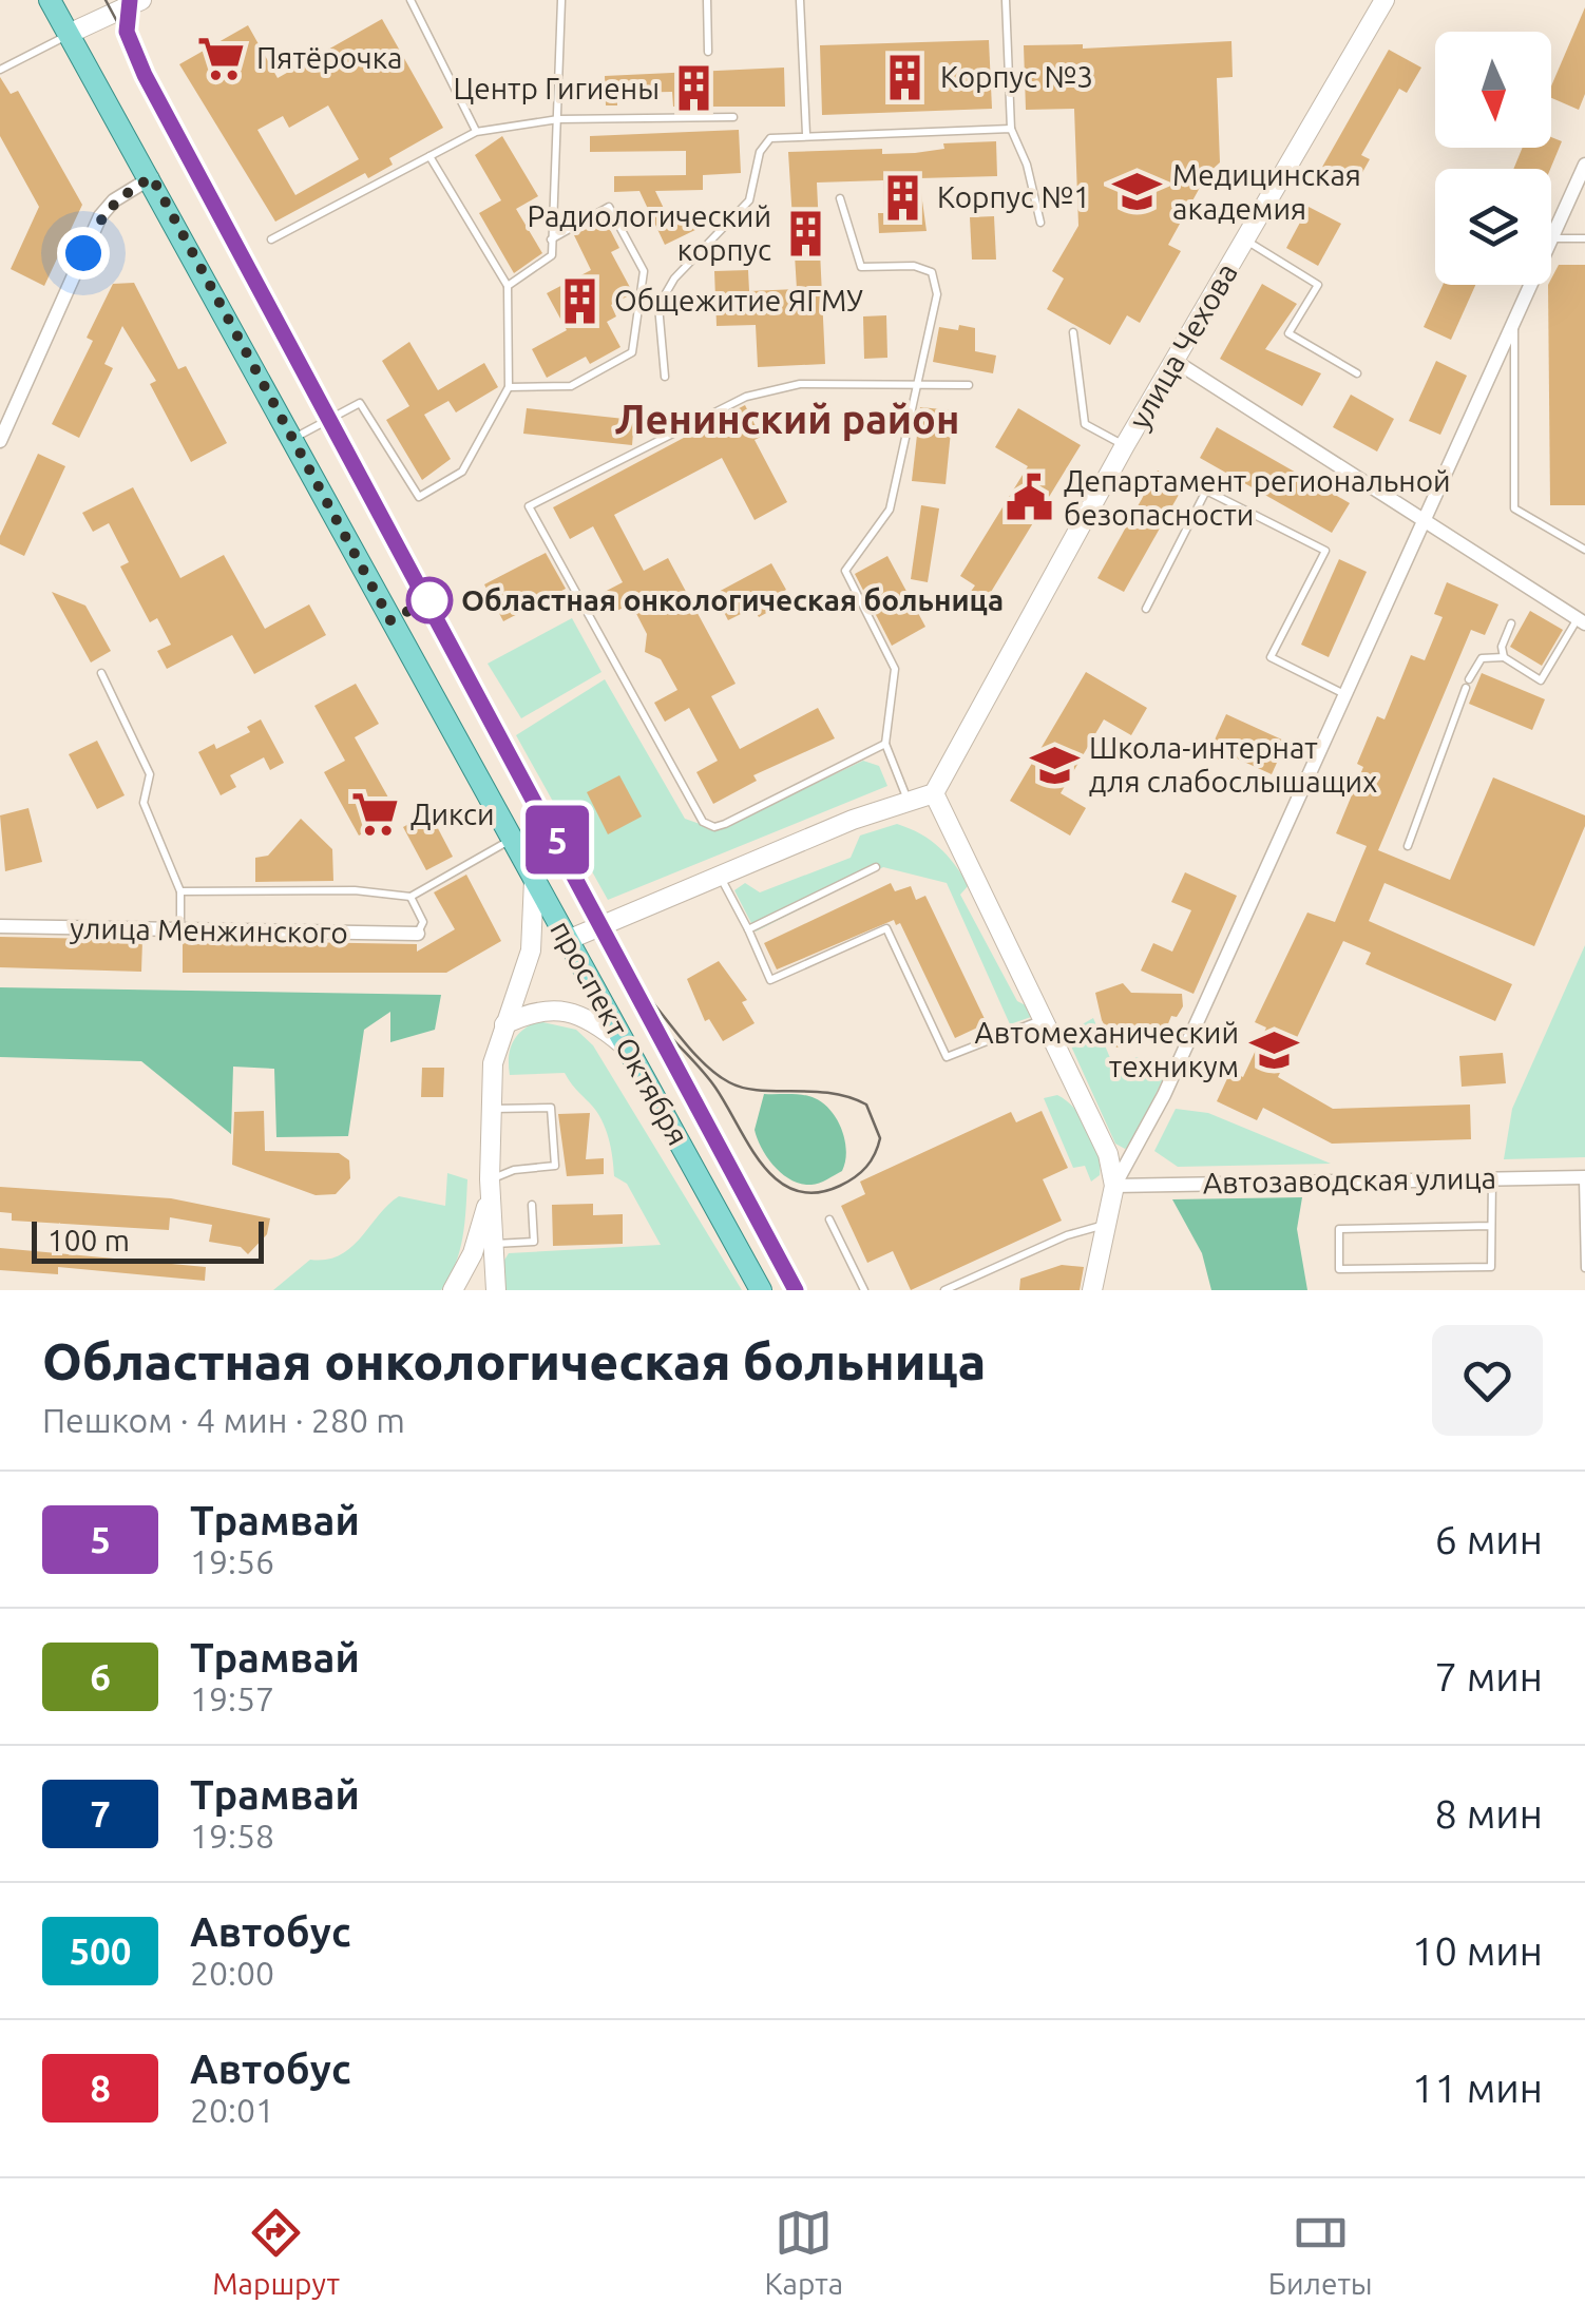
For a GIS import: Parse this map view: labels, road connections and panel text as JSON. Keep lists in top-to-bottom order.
{
  "streets": {
    "main road": ["проспект Октября"],
    "street": ["улица Чехова", "улица Менжинского", "Автозаводская улица"]
  },
  "districts": ["Ленинский район"],
  "places": {
    "supermarket": ["Пятёрочка", "Дикси"],
    "building": [
      "Корпус №3",
      "Центр Гигиены",
      "Корпус №1",
      "Радиологический корпус",
      "Общежитие ЯГМУ"
    ],
    "school or university": ["Медицинская академия", "Школа-интернат для слабослышащих", "Автомеханический техникум"],
    "public building": ["Департамент региональной безопасности"],
    "other": ["Областная онкологическая больница"]
  },
  "lines": ["tram line 5"],
  "scale_bar": "100 m",
  "north": "bottom",
  "page": {
    "on_map": "5",
    "scale": "100 m",
    "heading": ["Областная онкологическая больница", "Пешком · 4 мин · 280 m"],
    "list": [
      {
        "mark": "5",
        "name": "Трамвай",
        "note": "19:56",
        "value": "6 мин"
      },
      {
        "mark": "6",
        "name": "Трамвай",
        "note": "19:57",
        "value": "7 мин"
      },
      {
        "mark": "7",
        "name": "Трамвай",
        "note": "19:58",
        "value": "8 мин"
      },
      {
        "mark": "500",
        "name": "Автобус",
        "note": "20:00",
        "value": "10 мин"
      },
      {
        "mark": "8",
        "name": "Автобус",
        "note": "20:01",
        "value": "11 мин"
      }
    ],
    "tabs": ["Маршрут", "Карта", "Билеты"]
  }
}
